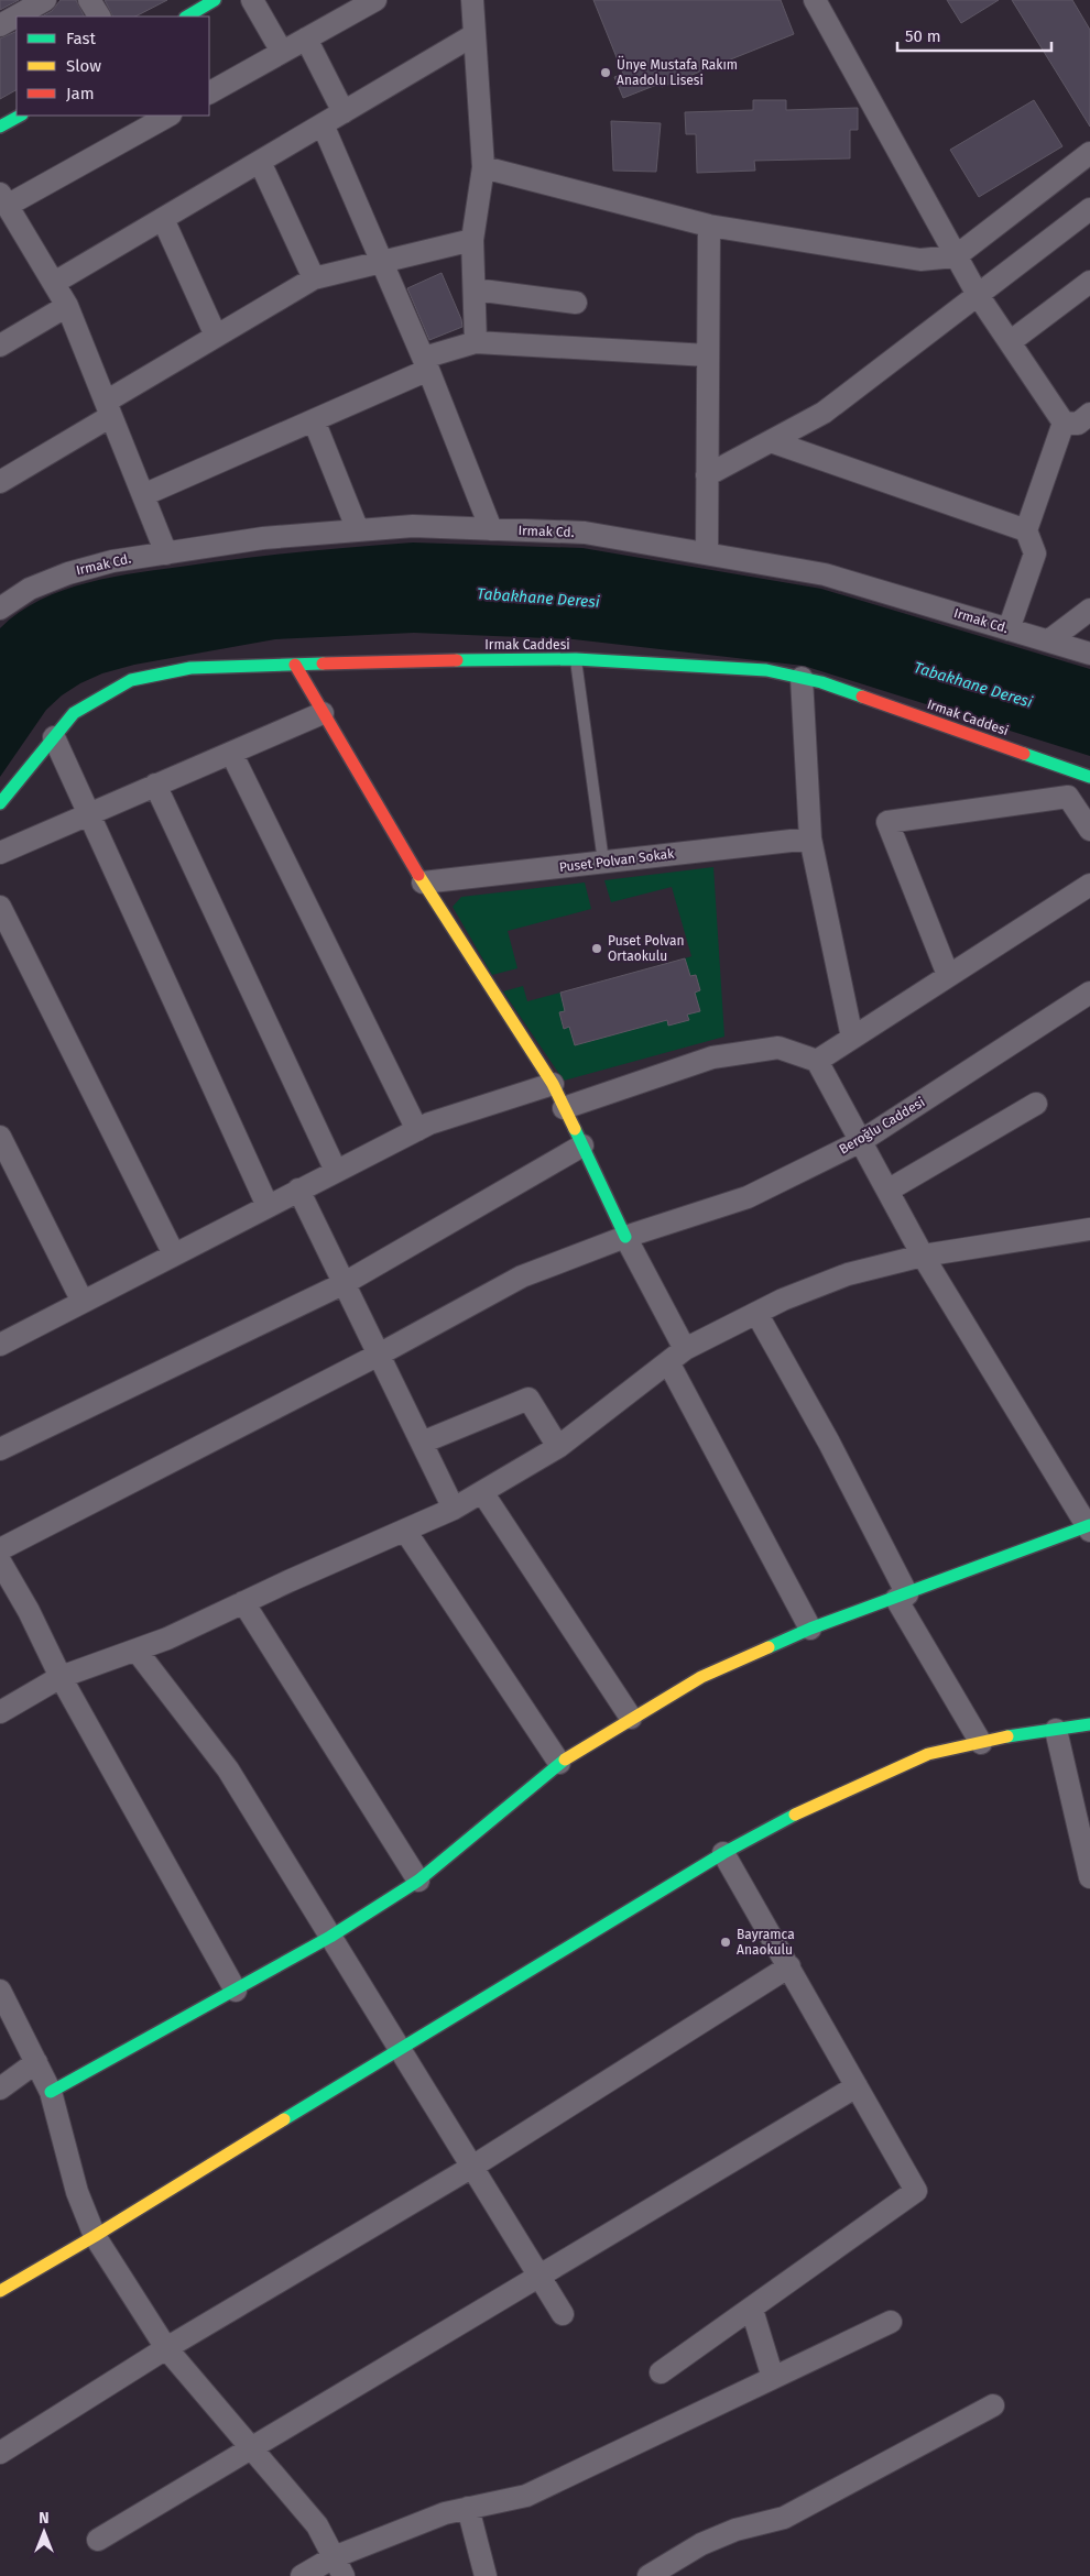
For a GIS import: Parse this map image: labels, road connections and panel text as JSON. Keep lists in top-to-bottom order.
{
  "streets": {
    "street": [
      "Irmak Cd.",
      "Irmak Caddesi",
      "Puset Polvan Sokak",
      "Beroğlu Caddesi"
    ]
  },
  "water": ["Tabakhane Deresi"],
  "places": ["Ünye Mustafa Rakım Anadolu Lisesi", "Puset Polvan Ortaokulu", "Bayramca Anaokulu"],
  "legend": ["Fast", "Slow", "Jam"],
  "scale_bar": "50 m",
  "north": "top"
}
